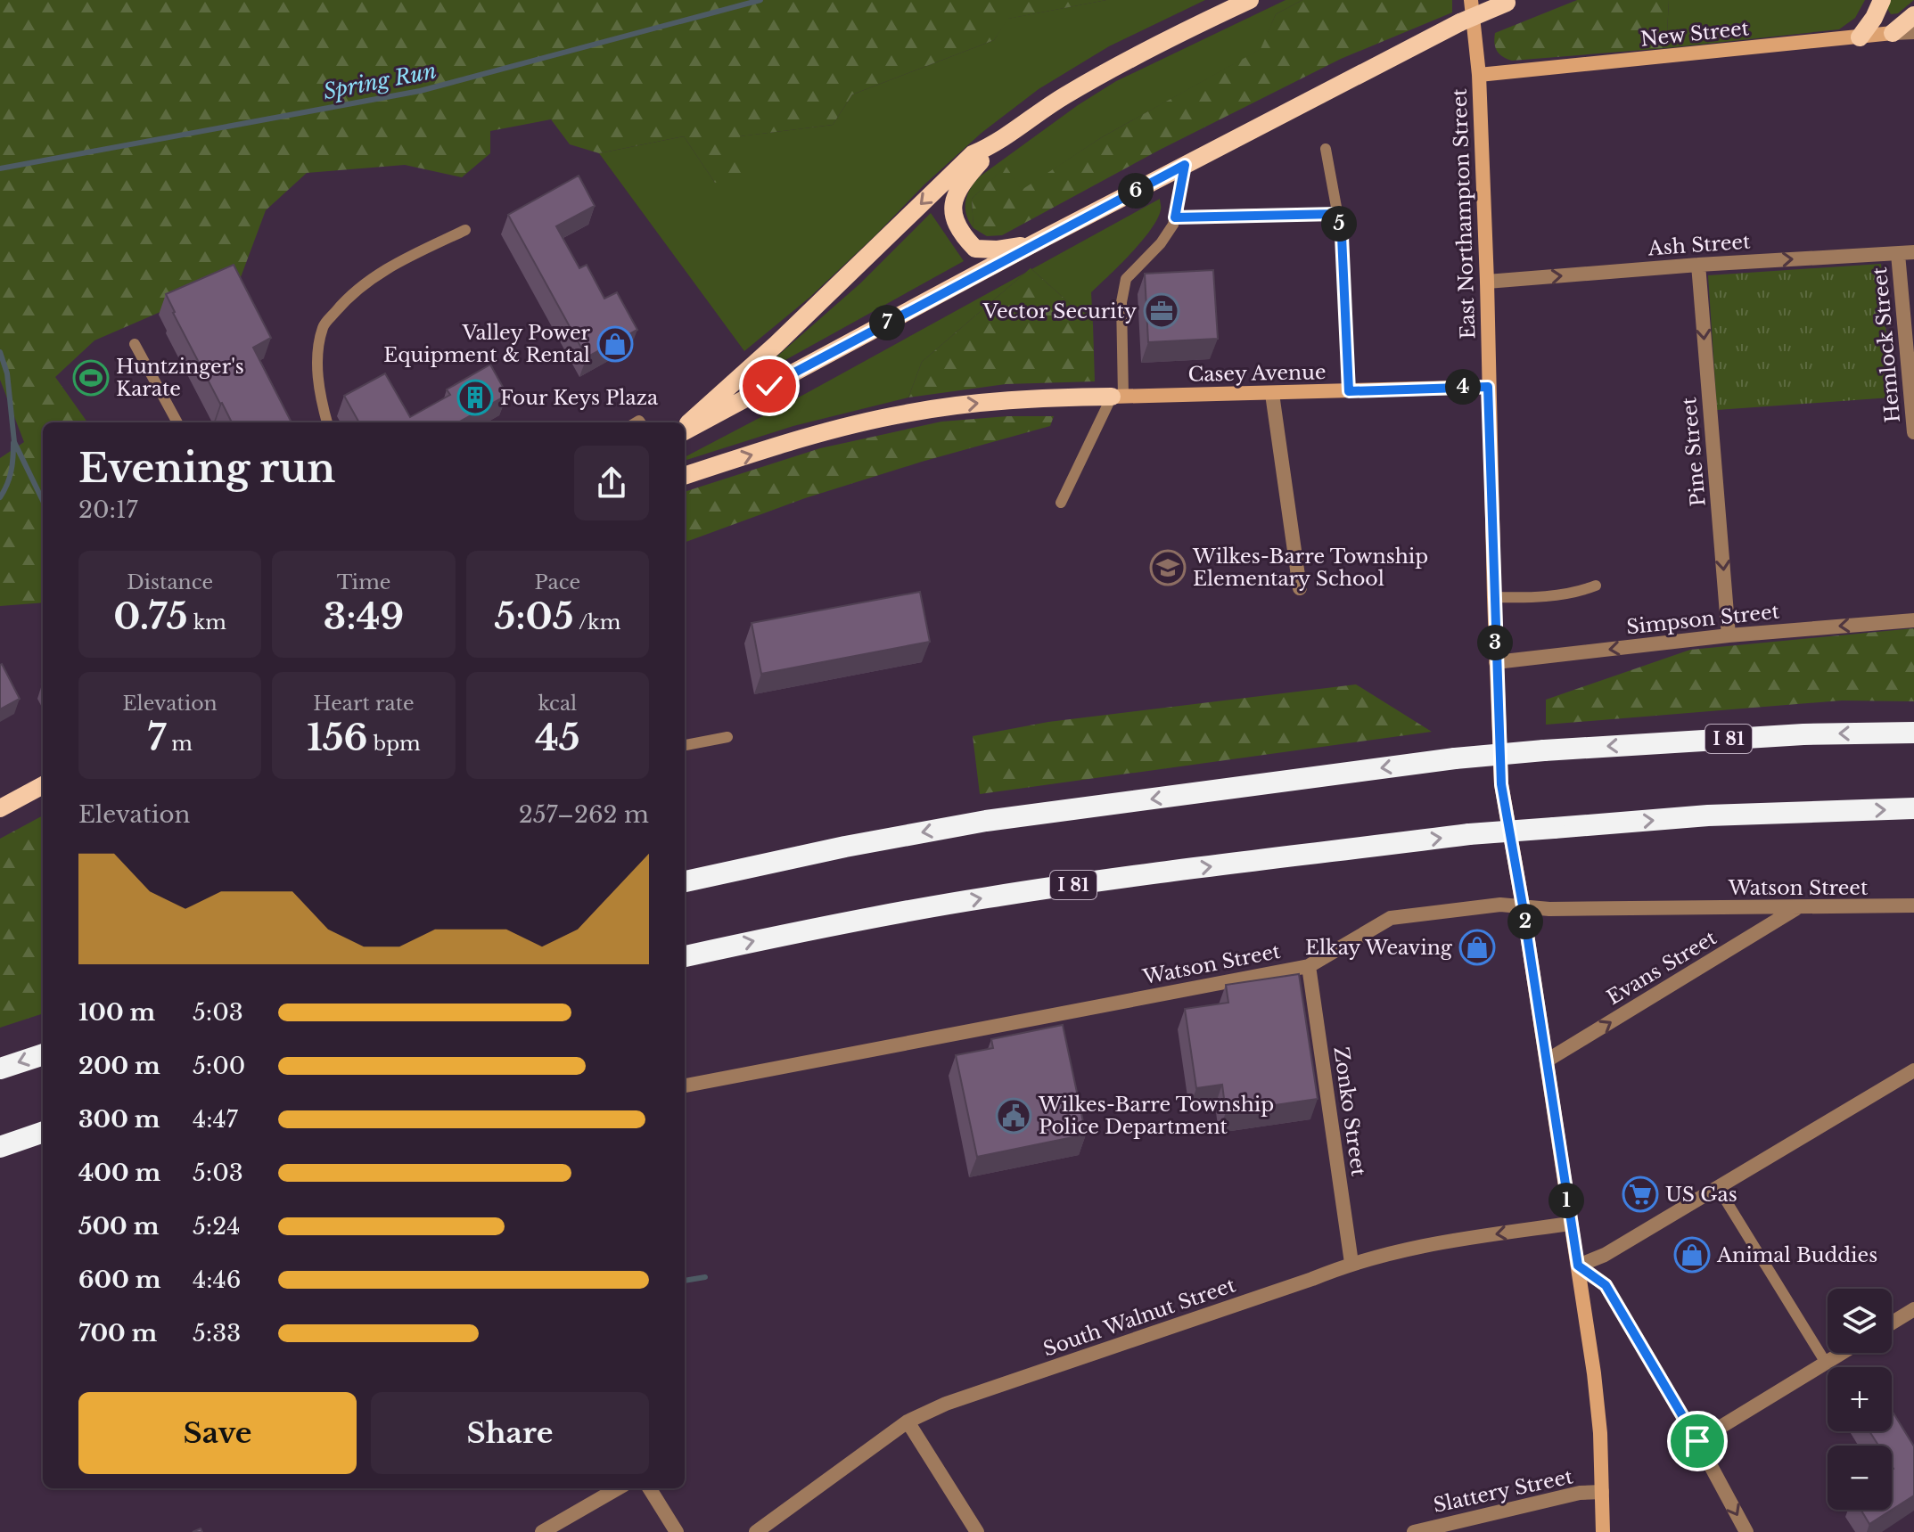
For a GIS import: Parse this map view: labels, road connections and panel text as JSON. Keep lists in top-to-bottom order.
{
  "streets": {
    "highway": ["I 81"],
    "main road": ["New Street", "East Northampton Street", "Casey Avenue"],
    "street": [
      "Ash Street",
      "Hemlock Street",
      "Pine Street",
      "Simpson Street",
      "Watson Street",
      "Evans Street",
      "Zonko Street",
      "South Walnut Street",
      "Slattery Street"
    ]
  },
  "crossings": [
    ["New Street", "East Northampton Street"],
    ["East Northampton Street", "Ash Street"],
    ["East Northampton Street", "Casey Avenue"],
    ["East Northampton Street", "Simpson Street"],
    ["East Northampton Street", "Watson Street"],
    ["East Northampton Street", "Evans Street"],
    ["East Northampton Street", "South Walnut Street"],
    ["East Northampton Street", "Slattery Street"],
    ["Ash Street", "Hemlock Street"],
    ["Ash Street", "Pine Street"],
    ["Pine Street", "Simpson Street"],
    ["Watson Street", "Evans Street"],
    ["Watson Street", "Zonko Street"],
    ["Zonko Street", "South Walnut Street"]
  ],
  "one_way": [
    "Ash Street",
    "Pine Street",
    "Simpson Street",
    "Evans Street"
  ],
  "water": ["Spring Run"],
  "places": {
    "office": ["Vector Security"],
    "shop": ["Valley Power Equipment & Rental", "Elkay Weaving", "Animal Buddies"],
    "sports": ["Huntzinger's Karate"],
    "building": ["Four Keys Plaza"],
    "school or university": ["Wilkes-Barre Township Elementary School"],
    "public building": ["Wilkes-Barre Township Police Department"],
    "supermarket": ["US Gas"]
  },
  "page": {
    "pins": [
      "6",
      "5",
      "7",
      "4",
      "3",
      "2",
      "1"
    ],
    "heading": ["Evening run", "20:17"],
    "stats": [
      ["Distance", "0.75 km"],
      ["Time", "3:49"],
      ["Pace", "5:05 /km"],
      ["Elevation", "7 m"],
      ["Heart rate", "156 bpm"],
      ["kcal", "45"]
    ],
    "chart": ["Elevation", "257–262 m"],
    "list": [
      {
        "name": "100 m",
        "note": "5:03"
      },
      {
        "name": "200 m",
        "note": "5:00"
      },
      {
        "name": "300 m",
        "note": "4:47"
      },
      {
        "name": "400 m",
        "note": "5:03"
      },
      {
        "name": "500 m",
        "note": "5:24"
      },
      {
        "name": "600 m",
        "note": "4:46"
      },
      {
        "name": "700 m",
        "note": "5:33"
      }
    ],
    "map_buttons": ["+", "−"],
    "buttons": ["Save", "Share"]
  }
}
